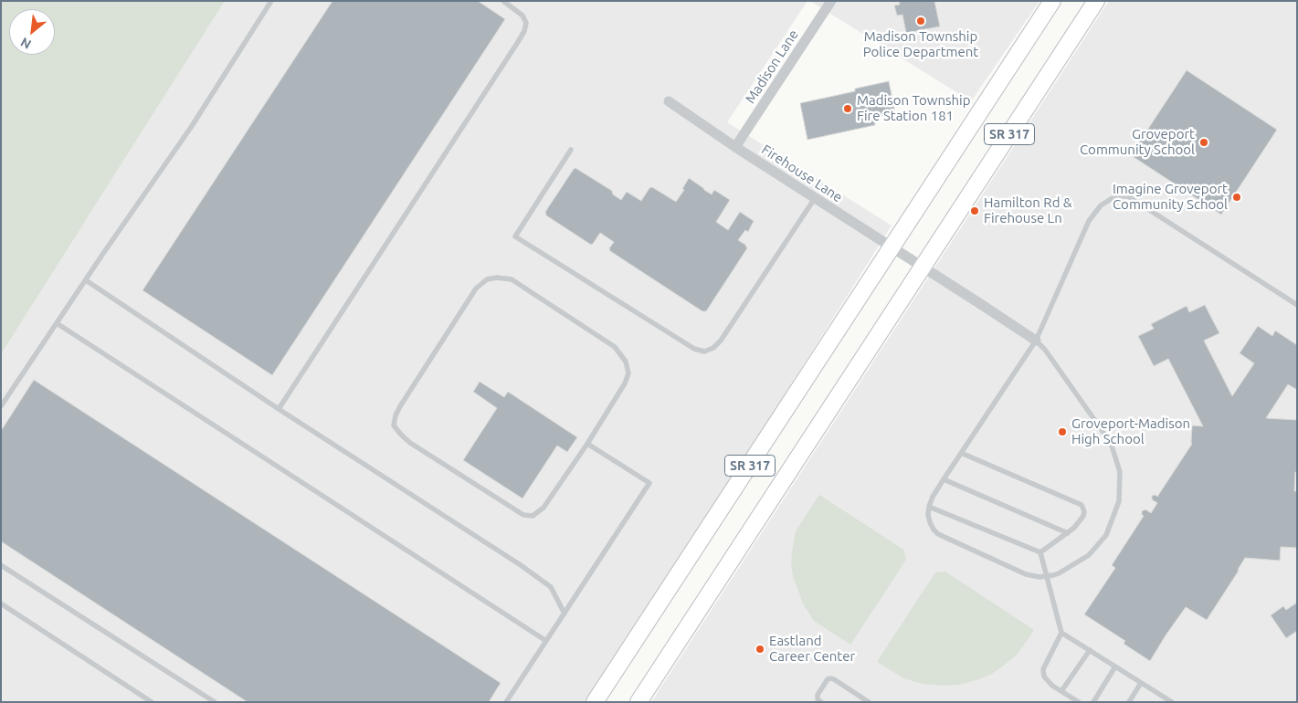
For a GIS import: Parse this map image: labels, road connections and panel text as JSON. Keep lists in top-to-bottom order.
{
  "streets": {
    "main road": ["SR 317"],
    "street": ["Madison Lane", "Firehouse Lane"]
  },
  "crossings": [
    ["Madison Lane", "Firehouse Lane"],
    ["SR 317", "Firehouse Lane"]
  ],
  "places": [
    "Madison Township Police Department",
    "Madison Township Fire Station 181",
    "Groveport Community School",
    "Imagine Groveport Community School",
    "Hamilton Rd & Firehouse Ln",
    "Groveport-Madison High School",
    "Eastland Career Center"
  ],
  "north": "bottom left"
}
